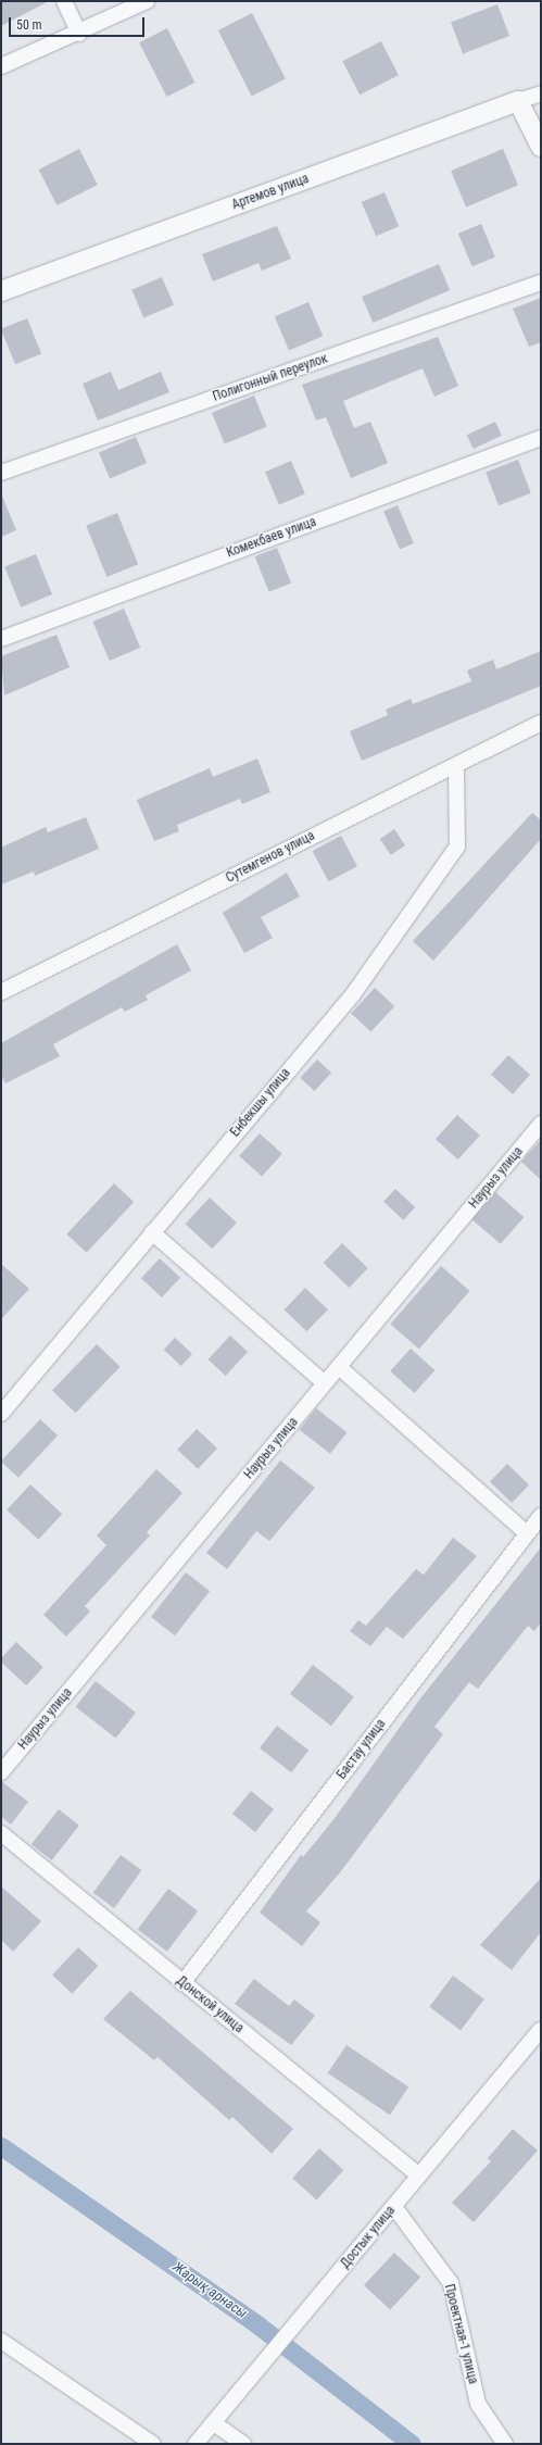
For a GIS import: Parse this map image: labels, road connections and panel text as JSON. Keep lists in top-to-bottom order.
{
  "streets": {
    "street": [
      "Артемов улица",
      "Полигонный переулок",
      "Комекбаев улица",
      "Сутемгенов улица",
      "Енбекшы улица",
      "Наурыз улица",
      "Бастау улица",
      "Донской улица",
      "Достык улица",
      "Проектная-1 улица"
    ]
  },
  "crossings": [
    ["Сутемгенов улица", "Енбекшы улица"],
    ["Бастау улица", "Донской улица"],
    ["Донской улица", "Достык улица"],
    ["Достык улица", "Проектная-1 улица"]
  ],
  "water": ["Жарық арнасы"],
  "scale_bar": "50 m"
}
